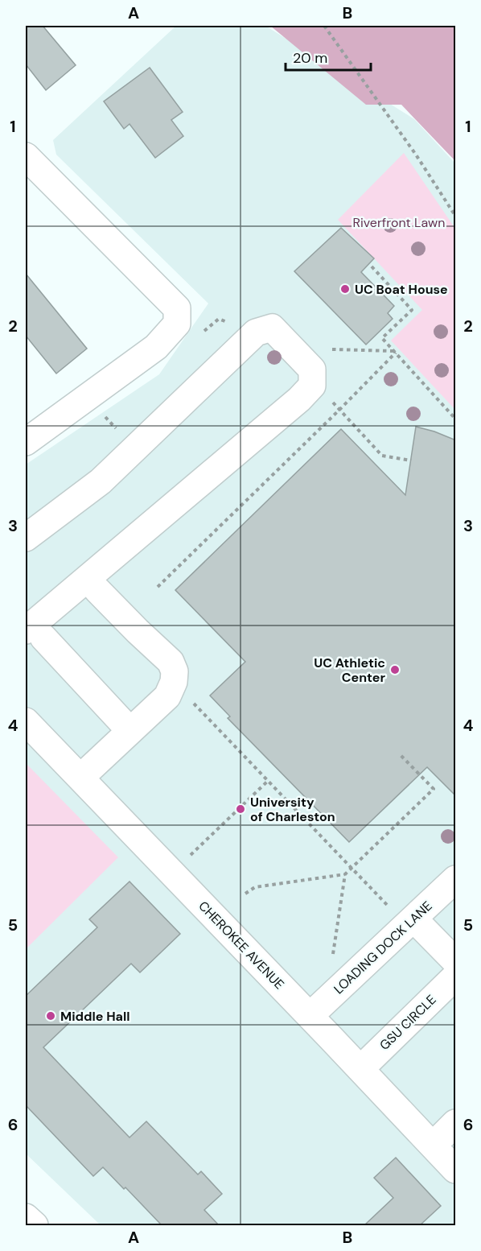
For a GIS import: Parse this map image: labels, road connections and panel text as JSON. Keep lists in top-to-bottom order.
{
  "streets": {
    "street": ["CHEROKEE AVENUE", "LOADING DOCK LANE", "GSU CIRCLE"]
  },
  "crossings": [
    ["CHEROKEE AVENUE", "LOADING DOCK LANE"],
    ["CHEROKEE AVENUE", "GSU CIRCLE"]
  ],
  "parks": ["Riverfront Lawn"],
  "places": [
    "UC Boat House",
    "UC Athletic Center",
    "University of Charleston",
    "Middle Hall"
  ],
  "scale_bar": "20 m",
  "grid": {
    "columns": ["A", "B"],
    "rows": [
      "1",
      "2",
      "3",
      "4",
      "5",
      "6"
    ]
  }
}
